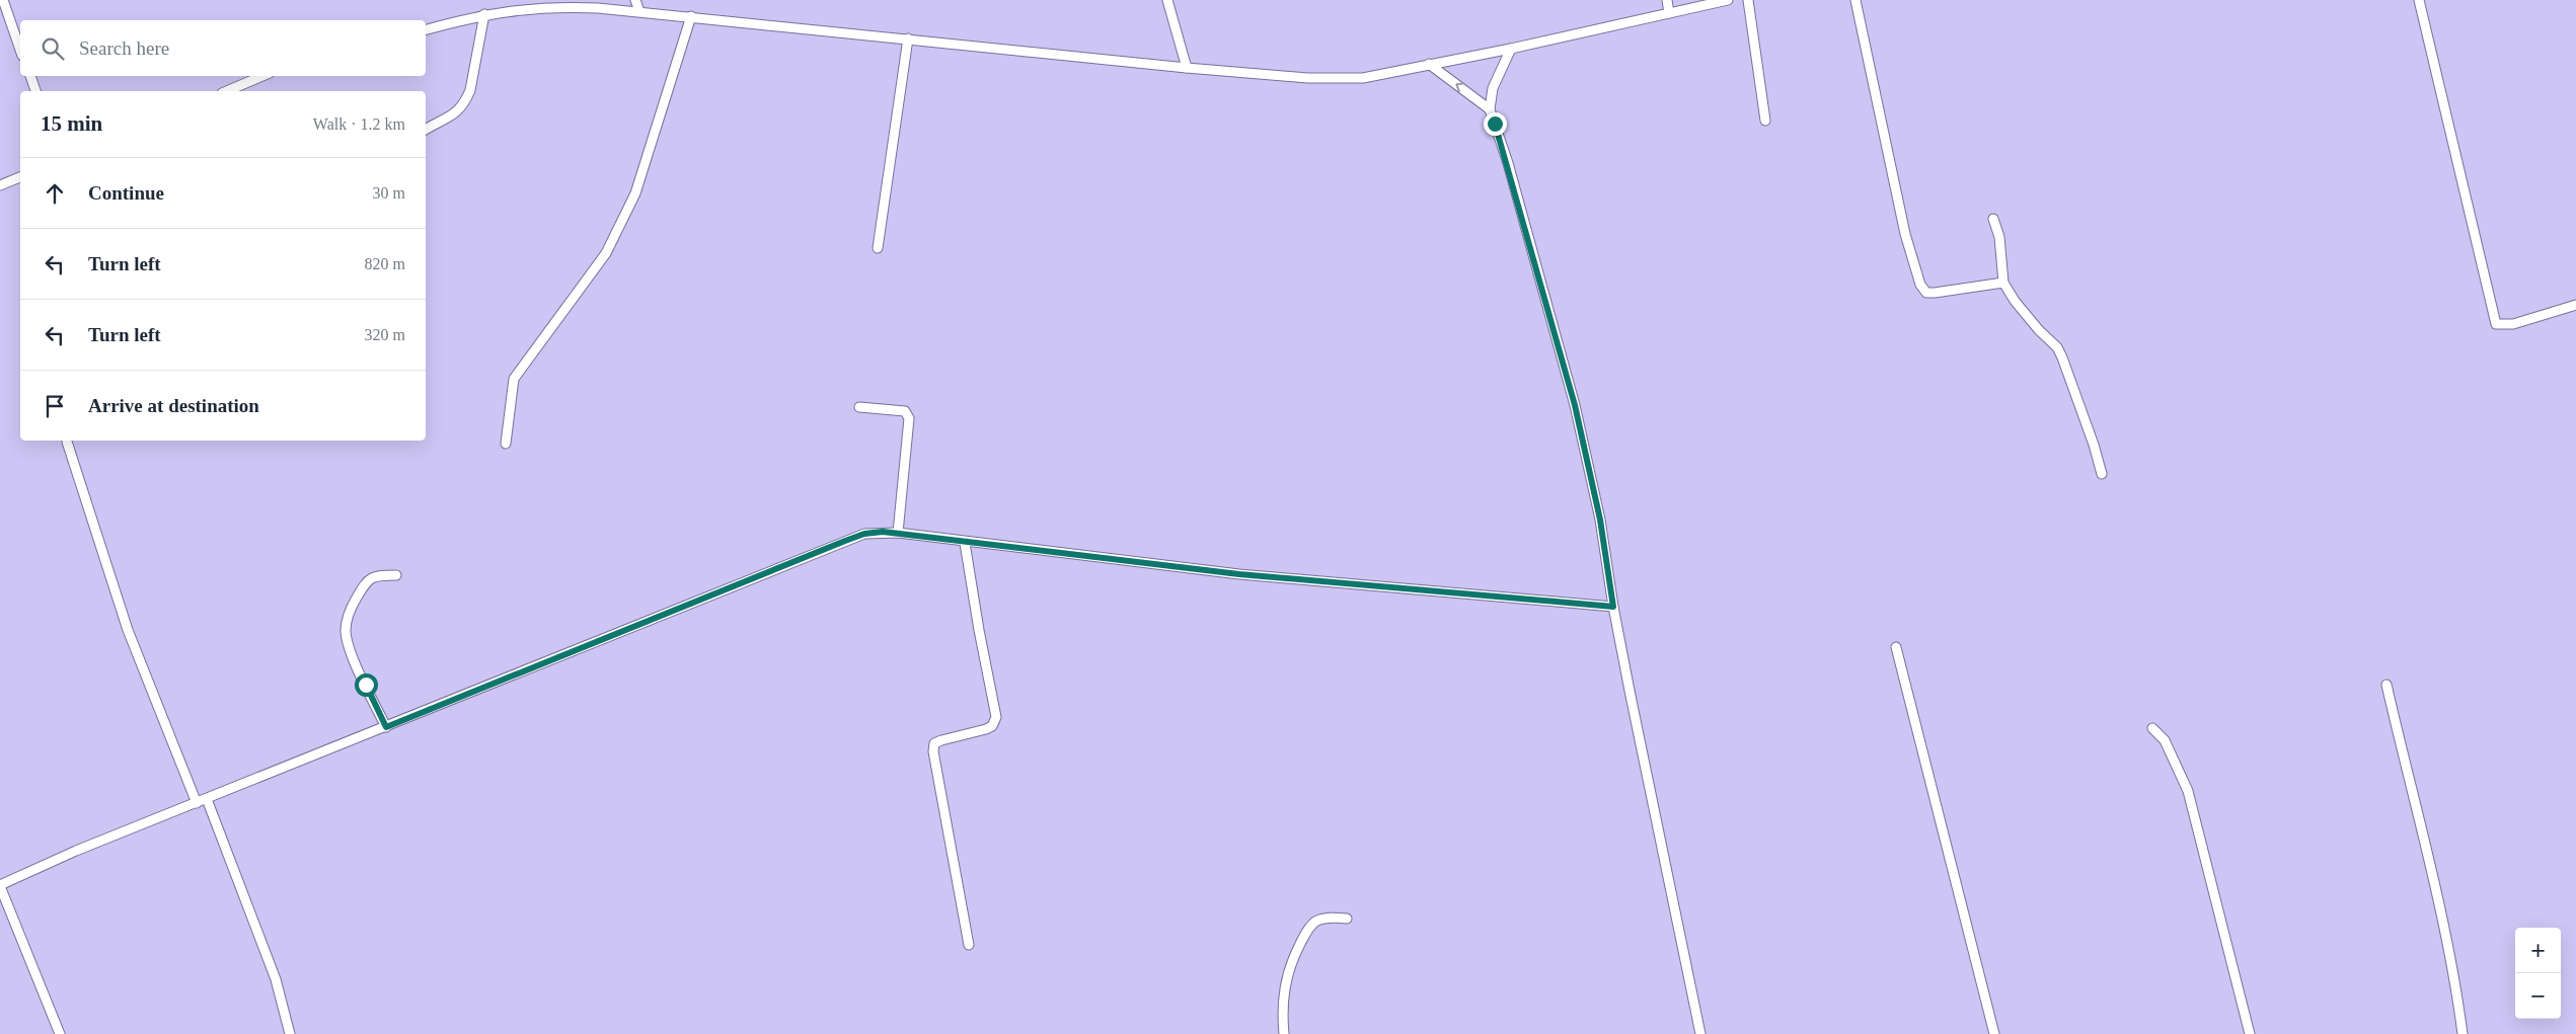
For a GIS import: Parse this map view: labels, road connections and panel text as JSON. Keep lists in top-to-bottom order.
{
  "page": {
    "search": "Search here",
    "heading": ["15 min", "Walk · 1.2 km"],
    "list": [
      ["Continue", "30 m"],
      ["Turn left", "820 m"],
      ["Turn left", "320 m"],
      "Arrive at destination"
    ],
    "map_buttons": ["+", "−"]
  }
}
